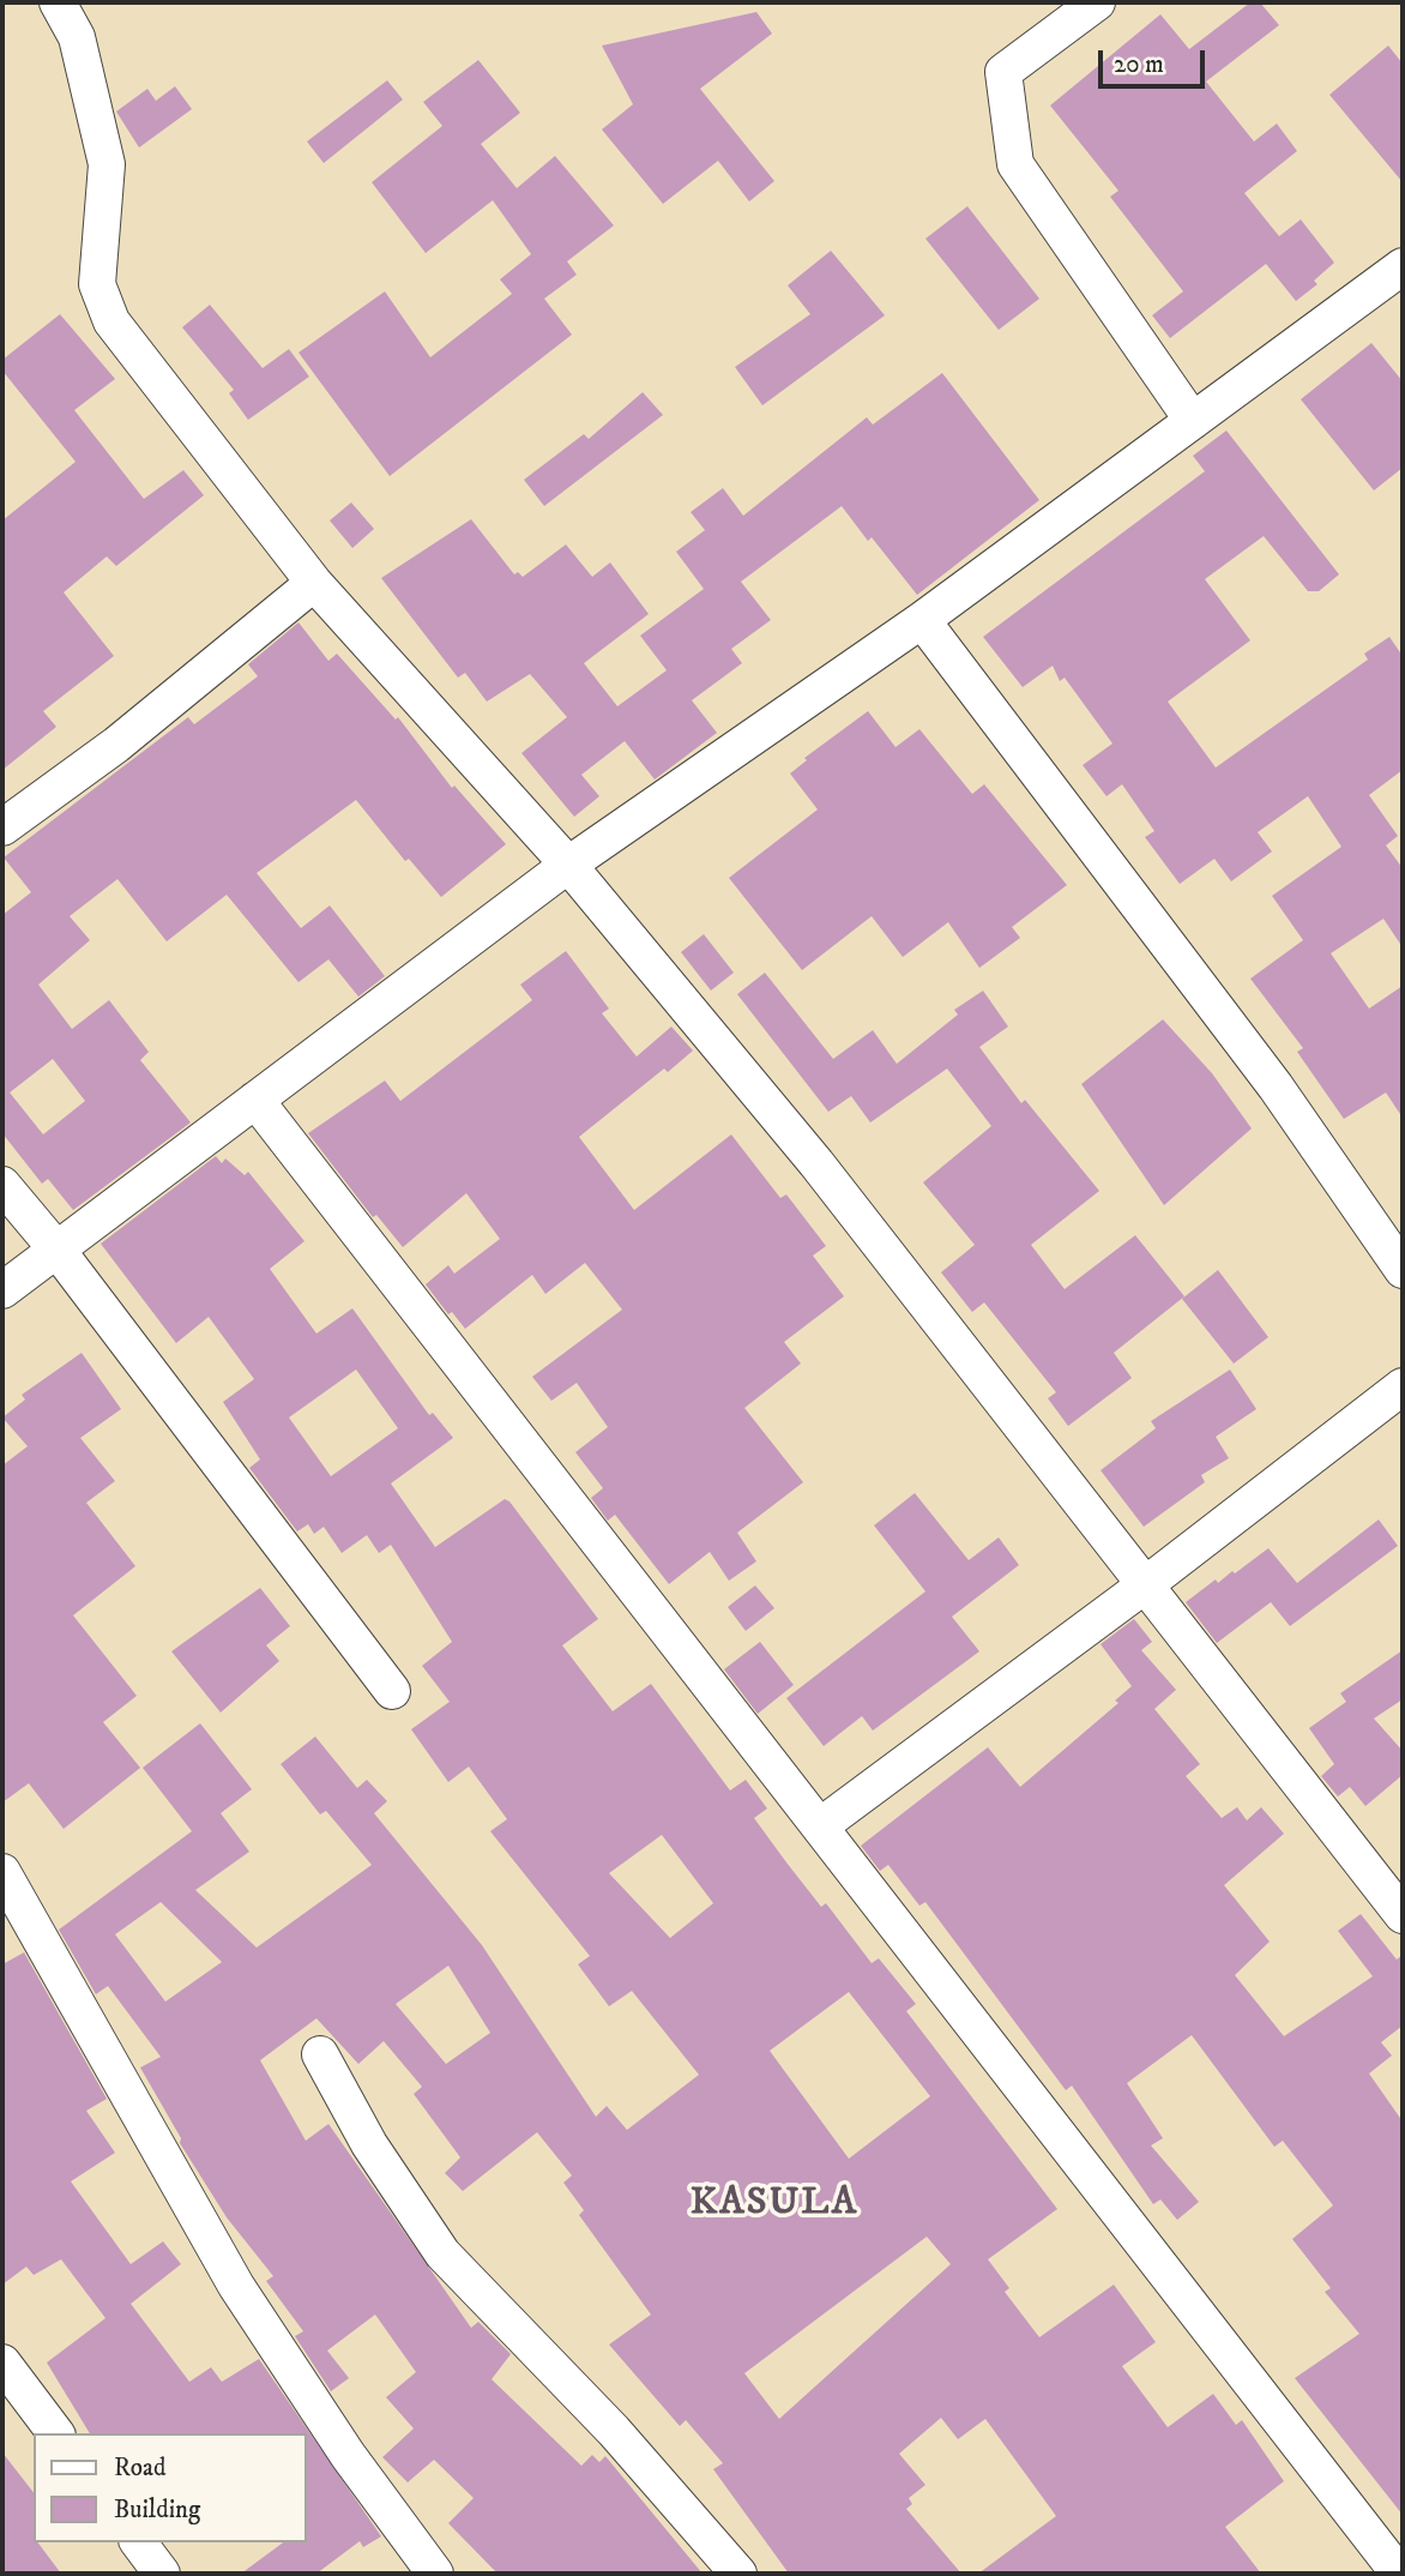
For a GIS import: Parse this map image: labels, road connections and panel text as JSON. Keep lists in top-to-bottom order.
{
  "districts": ["KASULA"],
  "legend": ["Road", "Building"],
  "scale_bar": "20 m"
}
